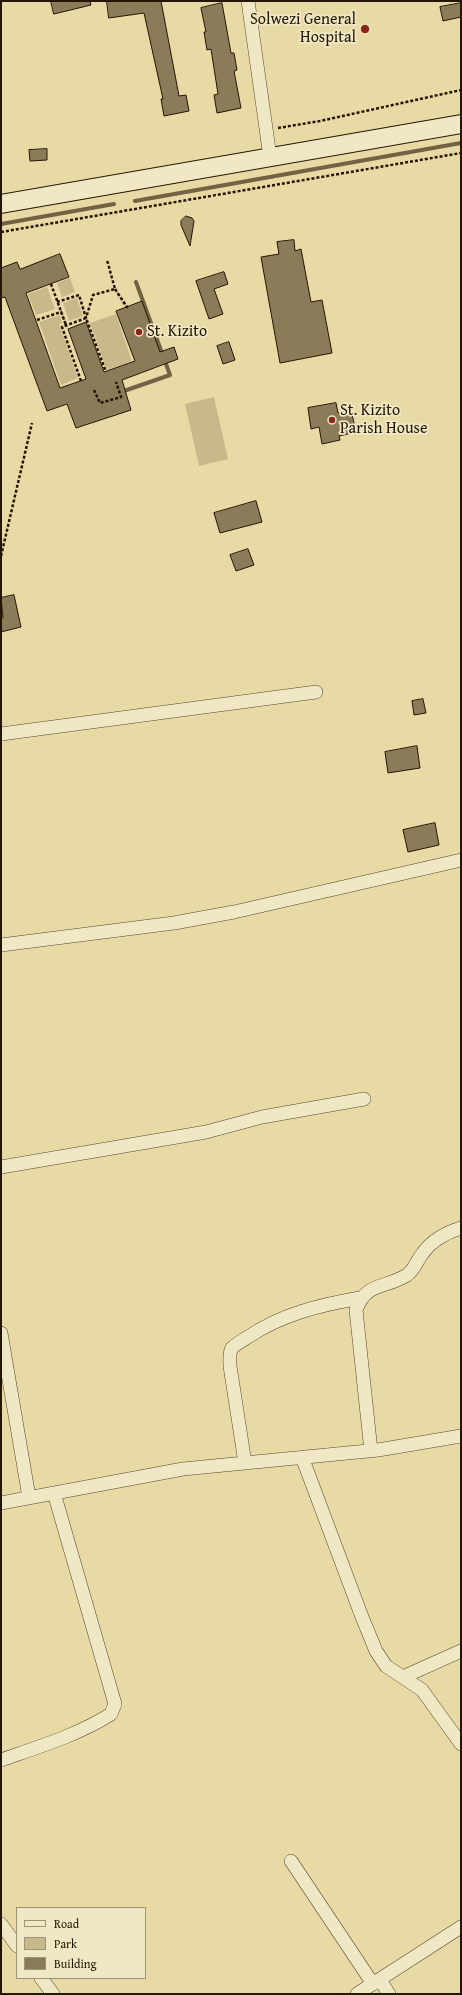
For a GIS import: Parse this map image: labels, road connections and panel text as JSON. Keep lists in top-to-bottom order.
{
  "places": ["Solwezi General Hospital", "St. Kizito", "St. Kizito Parish House"],
  "legend": ["Road", "Park", "Building"]
}
